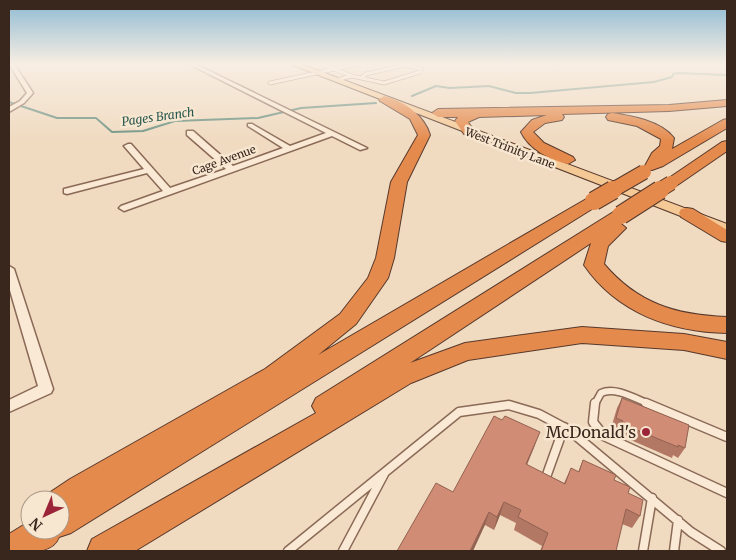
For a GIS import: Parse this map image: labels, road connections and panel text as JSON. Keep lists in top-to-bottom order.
{
  "streets": {
    "main road": ["West Trinity Lane"],
    "street": ["Cage Avenue"]
  },
  "water": ["Pages Branch"],
  "places": ["McDonald's"],
  "north": "bottom left"
}
